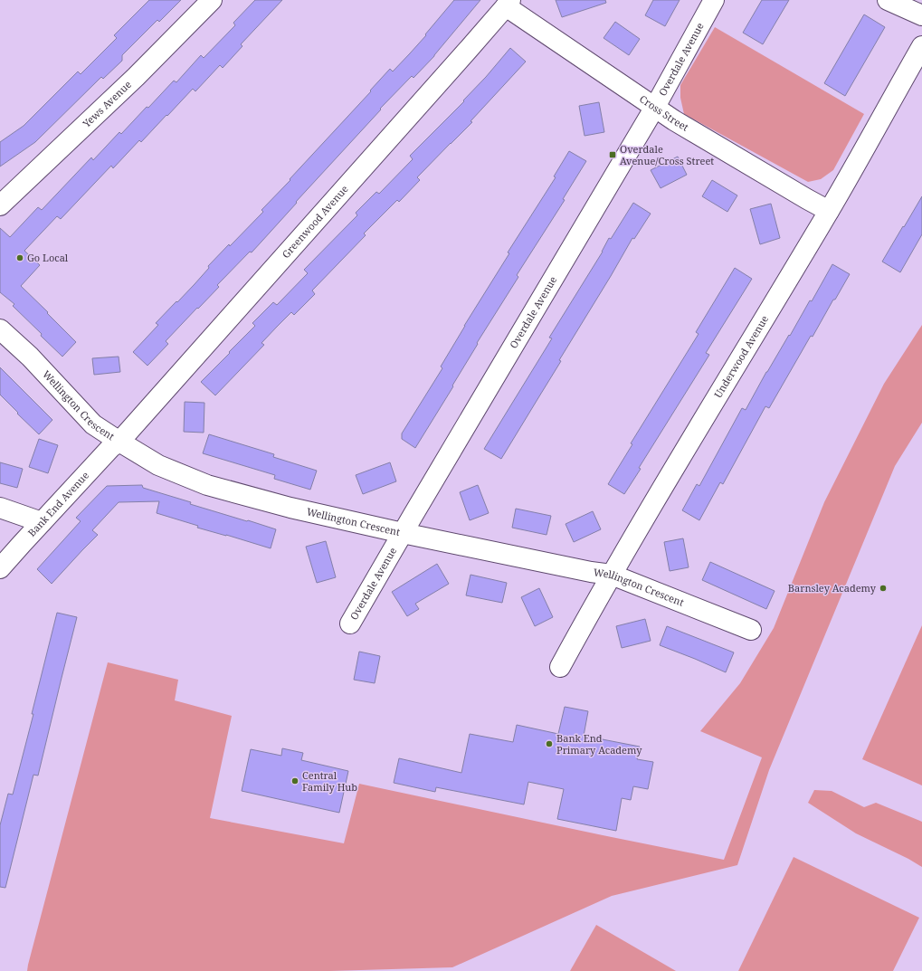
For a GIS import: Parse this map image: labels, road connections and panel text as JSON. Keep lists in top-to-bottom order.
{
  "streets": {
    "street": [
      "Overdale Avenue",
      "Yews Avenue",
      "Cross Street",
      "Greenwood Avenue",
      "Underwood Avenue",
      "Wellington Crescent",
      "Bank End Avenue"
    ]
  },
  "crossings": [
    ["Overdale Avenue", "Cross Street"],
    ["Overdale Avenue", "Wellington Crescent"],
    ["Cross Street", "Greenwood Avenue"],
    ["Cross Street", "Underwood Avenue"],
    ["Greenwood Avenue", "Wellington Crescent"],
    ["Greenwood Avenue", "Bank End Avenue"],
    ["Underwood Avenue", "Wellington Crescent"],
    ["Wellington Crescent", "Bank End Avenue"]
  ],
  "places": {
    "transit": ["Overdale Avenue/Cross Street"],
    "other": [
      "Go Local",
      "Barnsley Academy",
      "Bank End Primary Academy",
      "Central Family Hub"
    ]
  }
}
